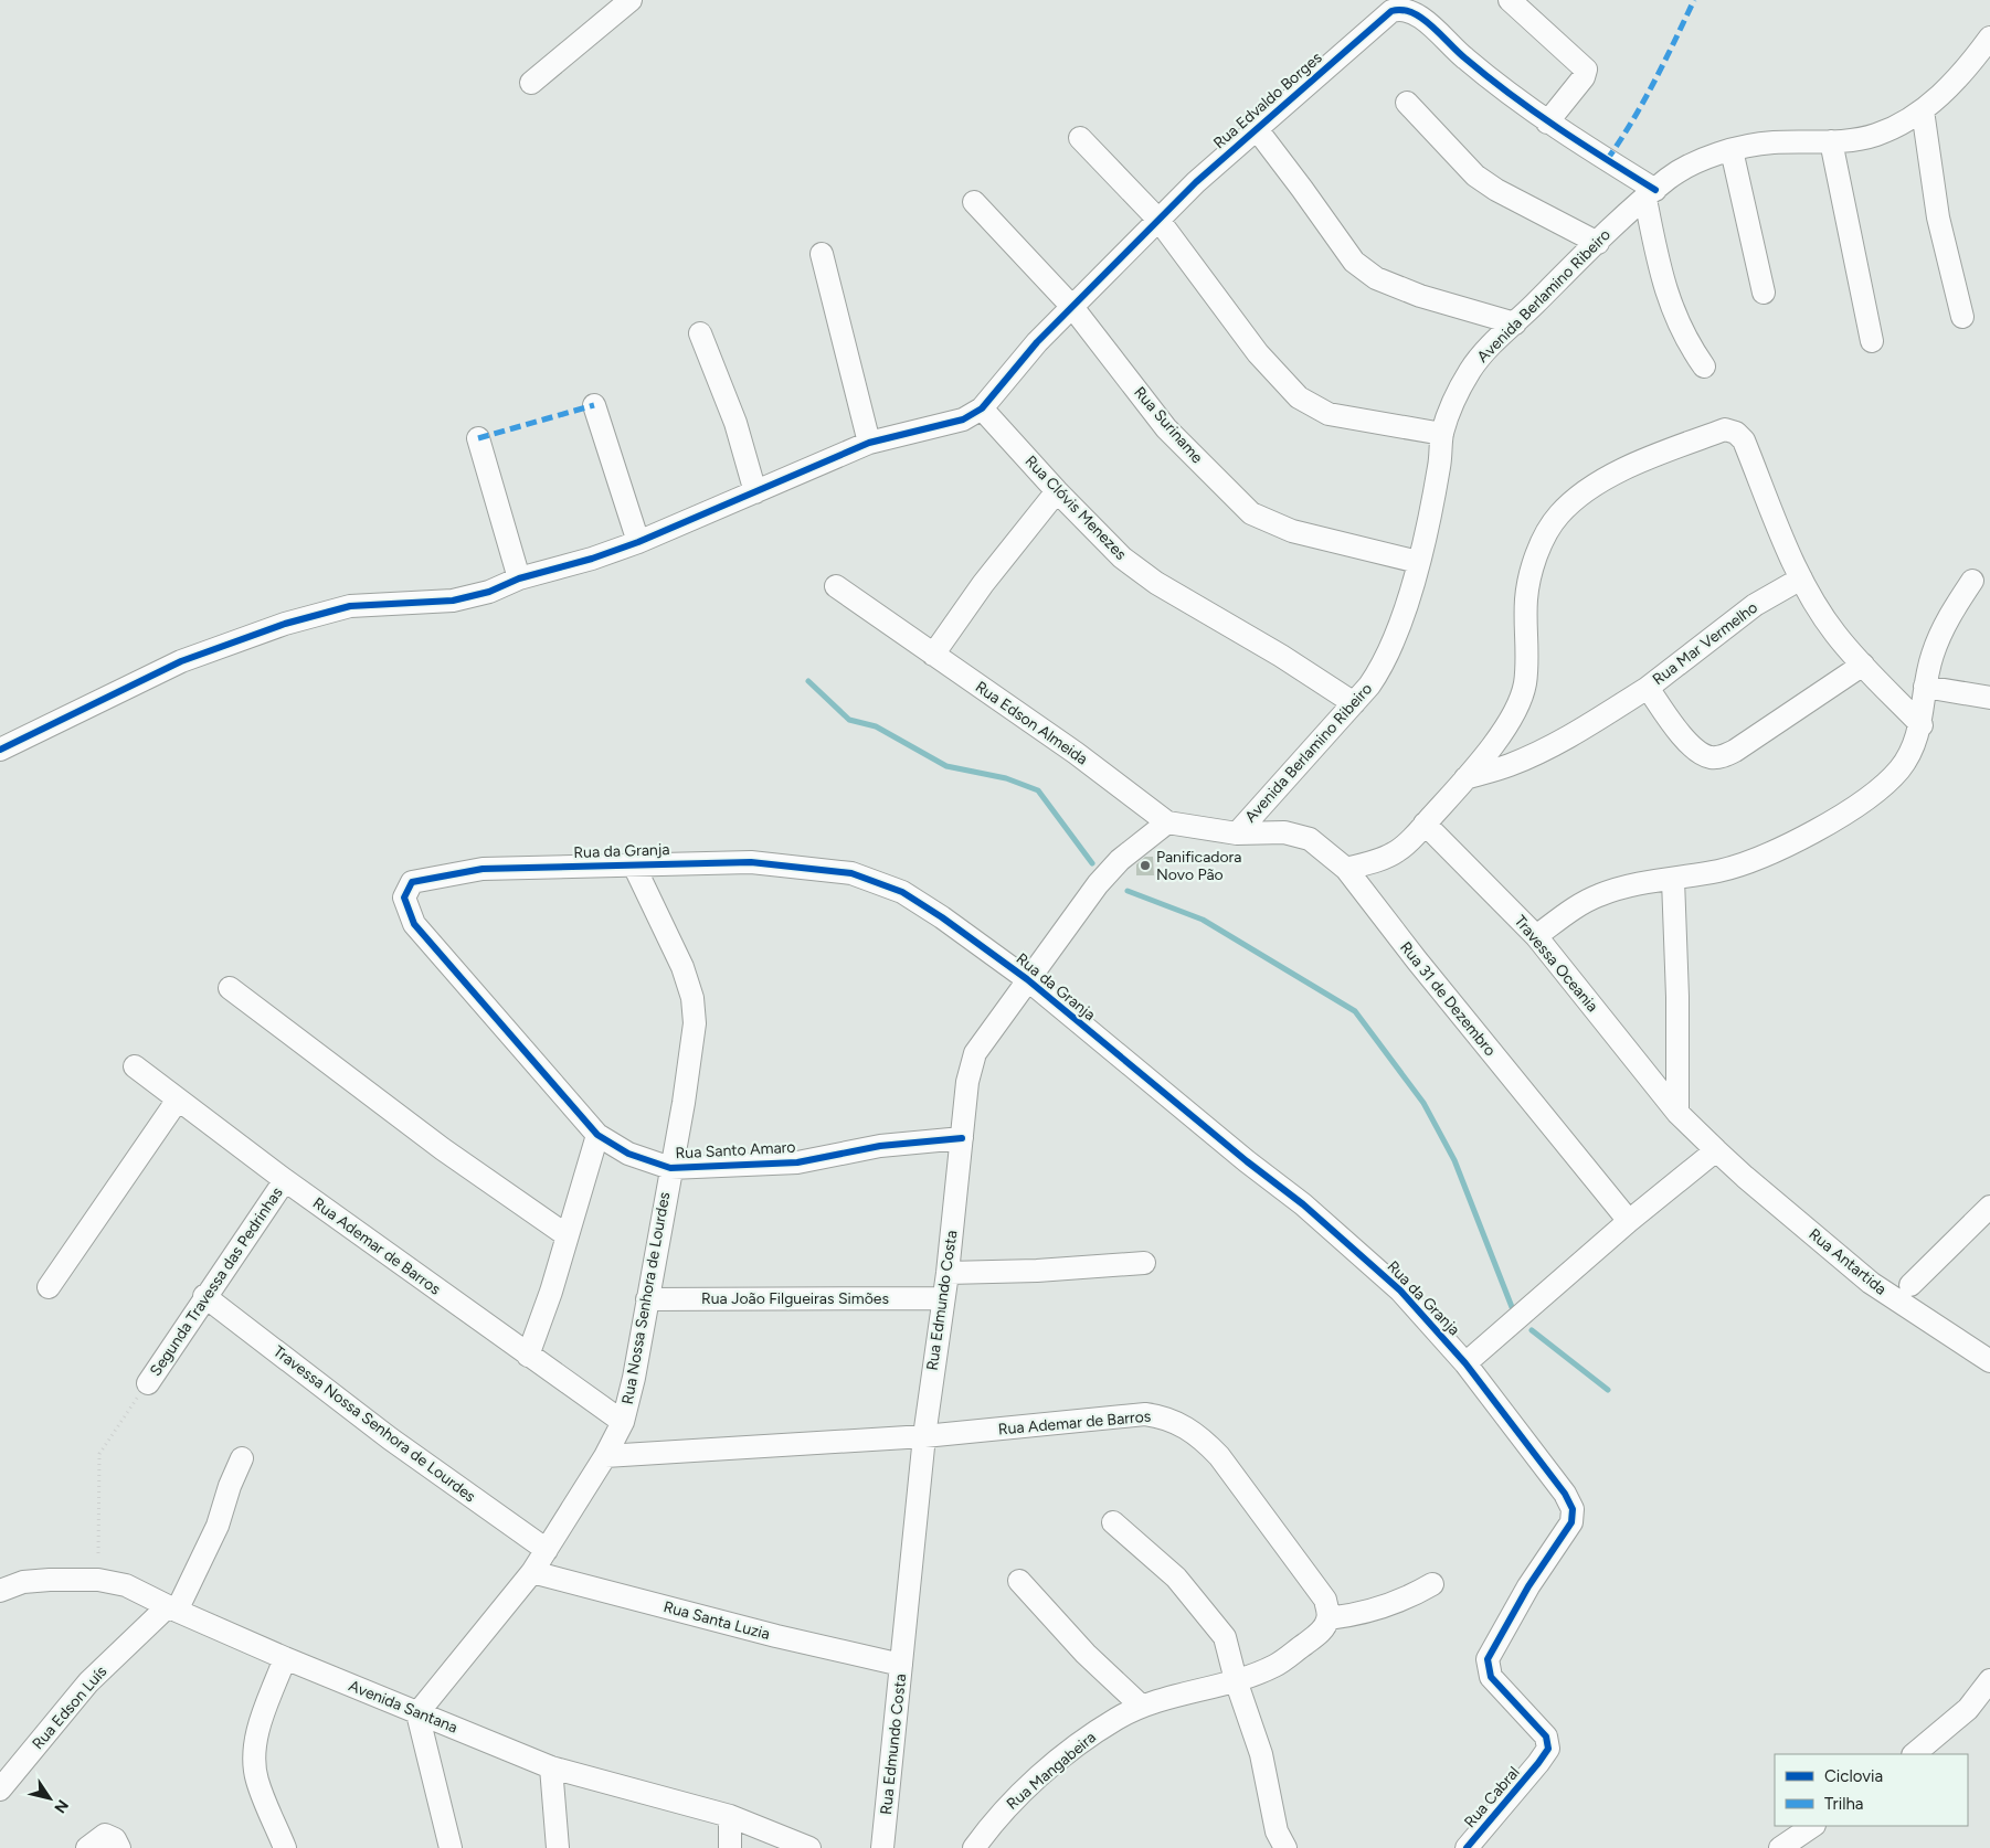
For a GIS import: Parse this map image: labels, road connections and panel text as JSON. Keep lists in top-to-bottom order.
{
  "streets": {
    "street": [
      "Rua Edvaldo Borges",
      "Avenida Berlamino Ribeiro",
      "Rua Suriname",
      "Rua Clóvis Menezes",
      "Rua Mar Vermelho",
      "Rua Edson Almeida",
      "Rua da Granja",
      "Travessa Oceania",
      "Rua 31 de Dezembro",
      "Rua Santo Amaro",
      "Rua Ademar de Barros",
      "Rua Antartida",
      "Segunda Travessa das Pedrinhas",
      "Rua Nossa Senhora de Lourdes",
      "Rua João Filgueiras Simões",
      "Rua Edmundo Costa",
      "Travessa Nossa Senhora de Lourdes",
      "Rua Santa Luzia",
      "Avenida Santana",
      "Rua Edson Luís",
      "Rua Mangabeira",
      "Rua Cabral"
    ]
  },
  "crossings": [
    ["Rua Edvaldo Borges", "Avenida Berlamino Ribeiro"],
    ["Rua Edvaldo Borges", "Rua Suriname"],
    ["Rua Edvaldo Borges", "Rua Clóvis Menezes"],
    ["Avenida Berlamino Ribeiro", "Rua Suriname"],
    ["Avenida Berlamino Ribeiro", "Rua Clóvis Menezes"],
    ["Avenida Berlamino Ribeiro", "Rua Edson Almeida"],
    ["Avenida Berlamino Ribeiro", "Rua 31 de Dezembro"],
    ["Rua Edson Almeida", "Rua 31 de Dezembro"],
    ["Rua Edson Almeida", "Rua Edmundo Costa"],
    ["Rua da Granja", "Rua Santo Amaro"],
    ["Rua da Granja", "Rua Nossa Senhora de Lourdes"],
    ["Rua da Granja", "Rua Edmundo Costa"],
    ["Rua da Granja", "Rua Cabral"],
    ["Travessa Oceania", "Rua Antartida"],
    ["Rua Santo Amaro", "Rua Nossa Senhora de Lourdes"],
    ["Rua Santo Amaro", "Rua Edmundo Costa"],
    ["Rua Ademar de Barros", "Segunda Travessa das Pedrinhas"],
    ["Rua Ademar de Barros", "Rua Nossa Senhora de Lourdes"],
    ["Rua Ademar de Barros", "Rua Edmundo Costa"],
    ["Segunda Travessa das Pedrinhas", "Travessa Nossa Senhora de Lourdes"],
    ["Rua Nossa Senhora de Lourdes", "Rua João Filgueiras Simões"],
    ["Rua Nossa Senhora de Lourdes", "Travessa Nossa Senhora de Lourdes"],
    ["Rua Nossa Senhora de Lourdes", "Rua Santa Luzia"],
    ["Rua Nossa Senhora de Lourdes", "Avenida Santana"],
    ["Rua João Filgueiras Simões", "Rua Edmundo Costa"],
    ["Rua Edmundo Costa", "Rua Santa Luzia"],
    ["Avenida Santana", "Rua Edson Luís"]
  ],
  "places": ["Panificadora Novo Pão"],
  "legend": ["Ciclovia", "Trilha"],
  "north": "bottom right"
}
